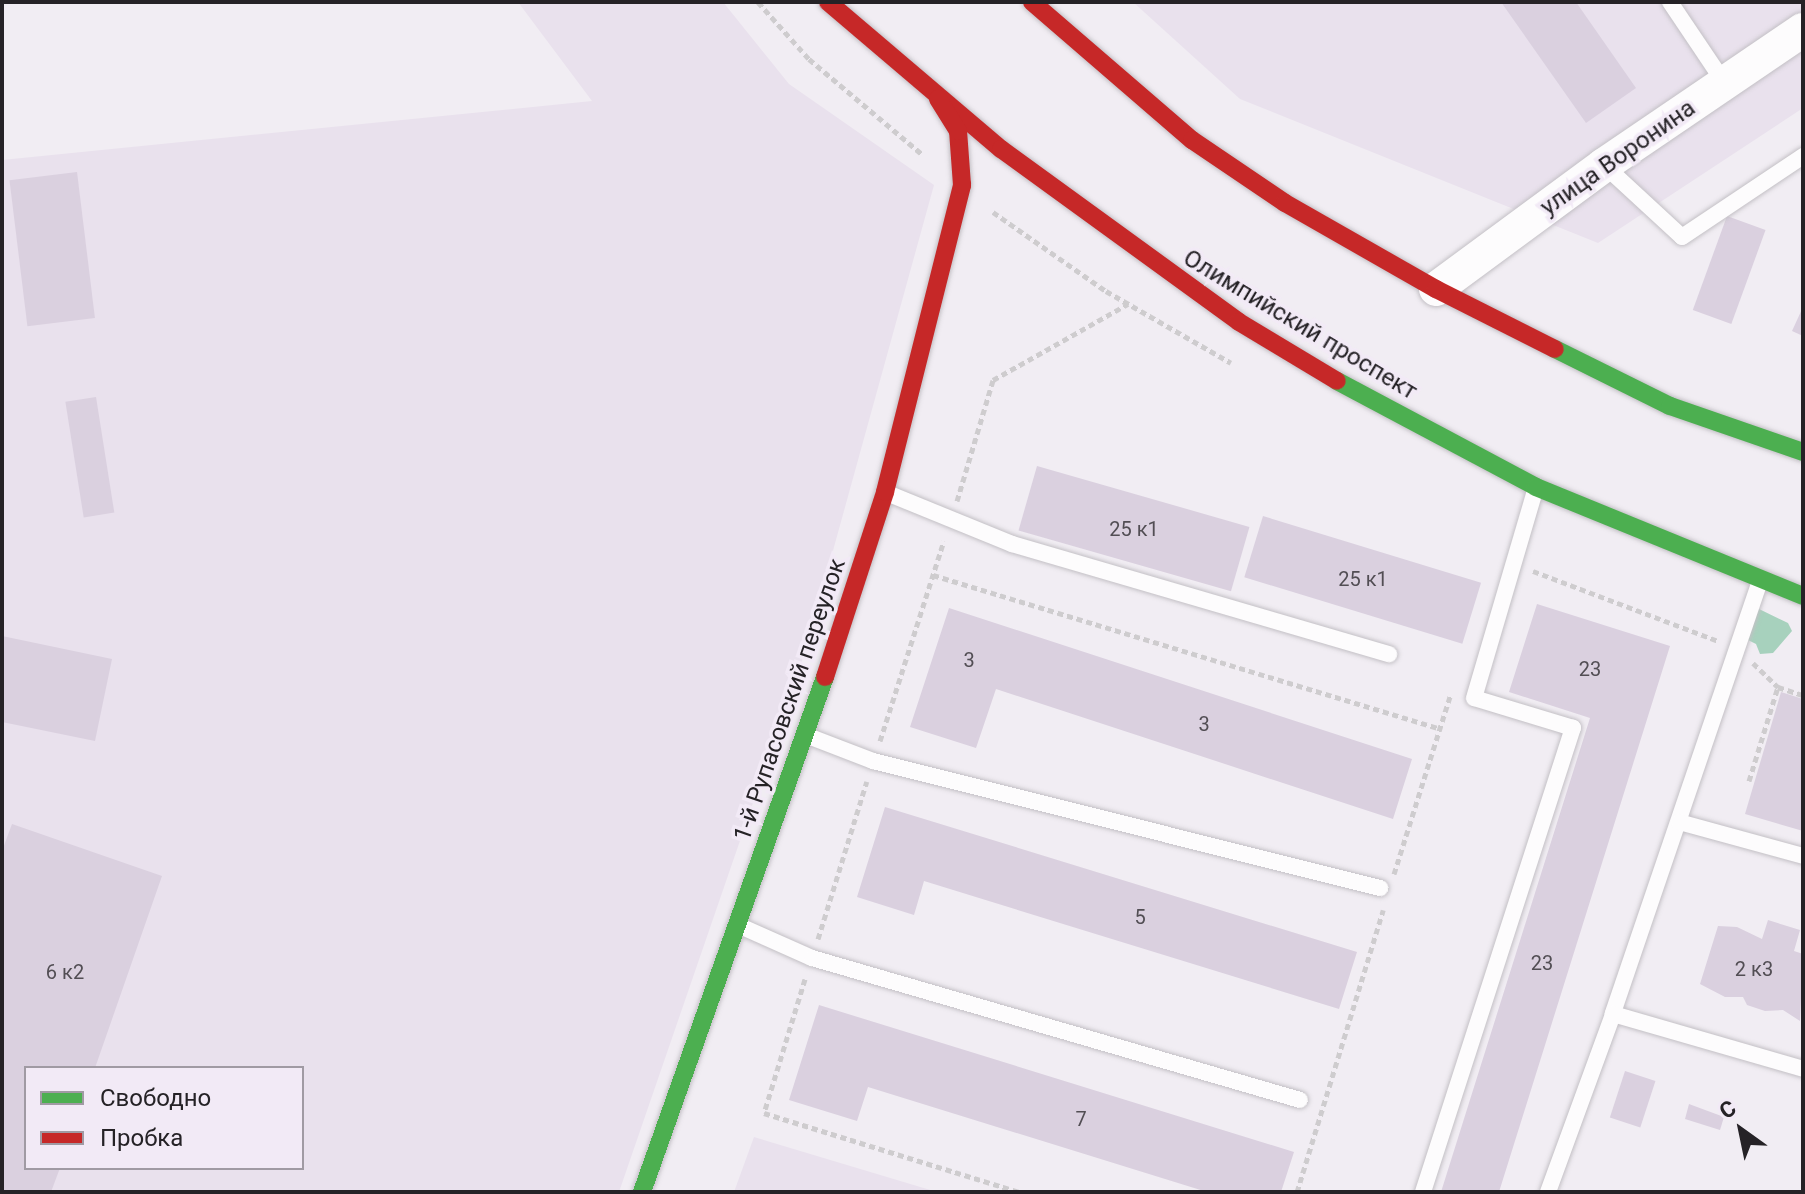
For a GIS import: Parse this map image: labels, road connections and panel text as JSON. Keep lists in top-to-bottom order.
{
  "streets": {
    "main road": ["Олимпийский проспект", "1-й Рупасовский переулок"],
    "street": ["улица Воронина"]
  },
  "crossings": [
    ["Олимпийский проспект", "1-й Рупасовский переулок"]
  ],
  "house_numbers": [
    "25 к1",
    "25 к1",
    "3",
    "23",
    "3",
    "5",
    "23",
    "2 к3",
    "6 к2",
    "7"
  ],
  "legend": ["Свободно", "Пробка"],
  "north": "top left"
}
